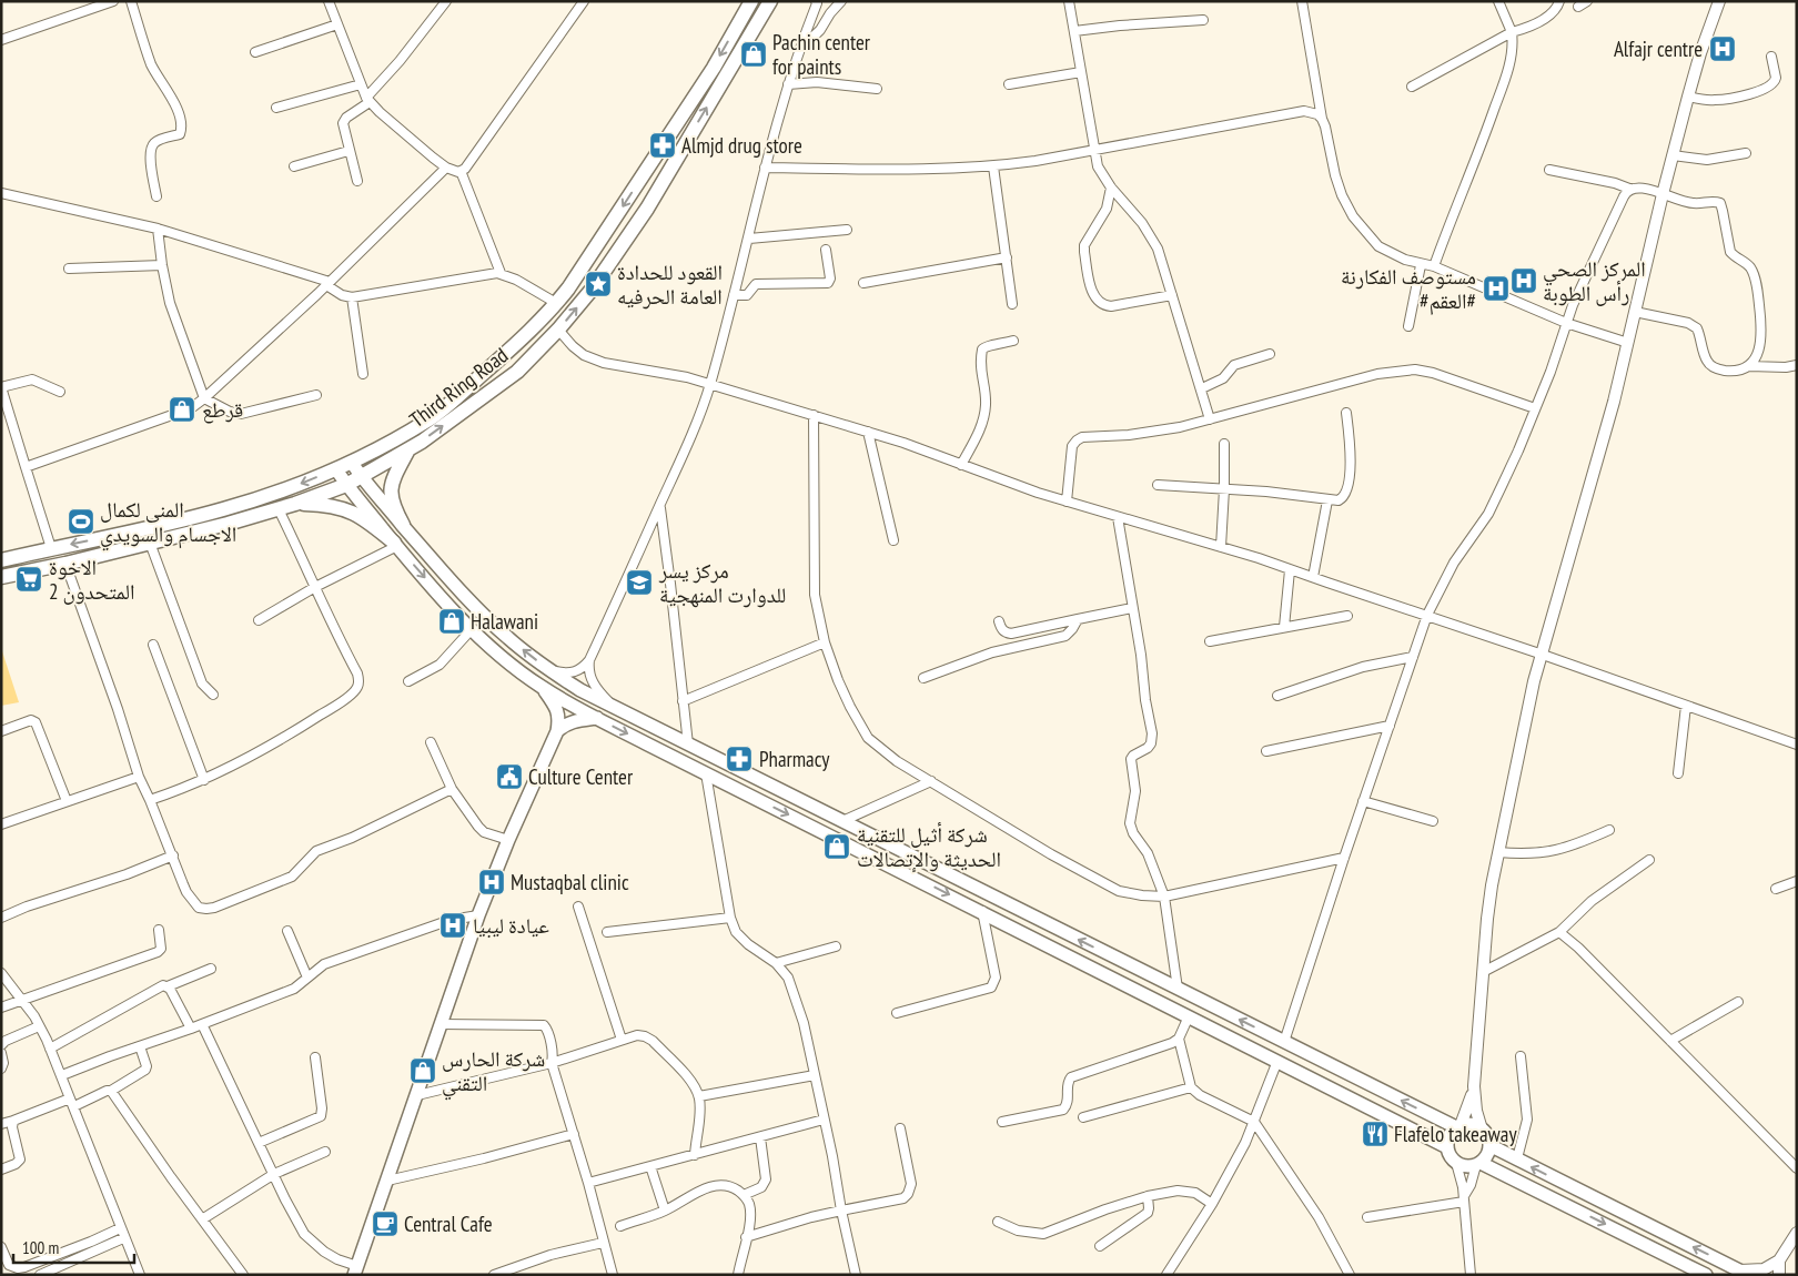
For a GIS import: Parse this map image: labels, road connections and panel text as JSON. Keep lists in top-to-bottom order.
{
  "streets": {
    "main road": ["Third Ring Road"]
  },
  "places": {
    "hospital": [
      "Alfajr centre",
      "المركز الصحي رأس الطوبة",
      "مستوصف الفكارنة #العقم#",
      "Mustaqbal clinic",
      "عيادة ليبيا"
    ],
    "shop": [
      "Pachin center for paints",
      "قرطع",
      "Halawani",
      "شركة أثيل للتقنية الحديثة والإتصالات",
      "شركة الحارس التقني"
    ],
    "pharmacy": ["Almjd drug store", "Pharmacy"],
    "place": ["القعود للحدادة العامة الحرفيه"],
    "sports": ["المنى لكمال الاجسام والسويدي"],
    "supermarket": ["الاخوة المتحدون 2"],
    "school or university": ["مركز يسر للدوارت المنهجية"],
    "public building": ["Culture Center"],
    "restaurant": ["Flafelo takeaway"],
    "cafe": ["Central Cafe"]
  },
  "scale_bar": "100 m"
}
